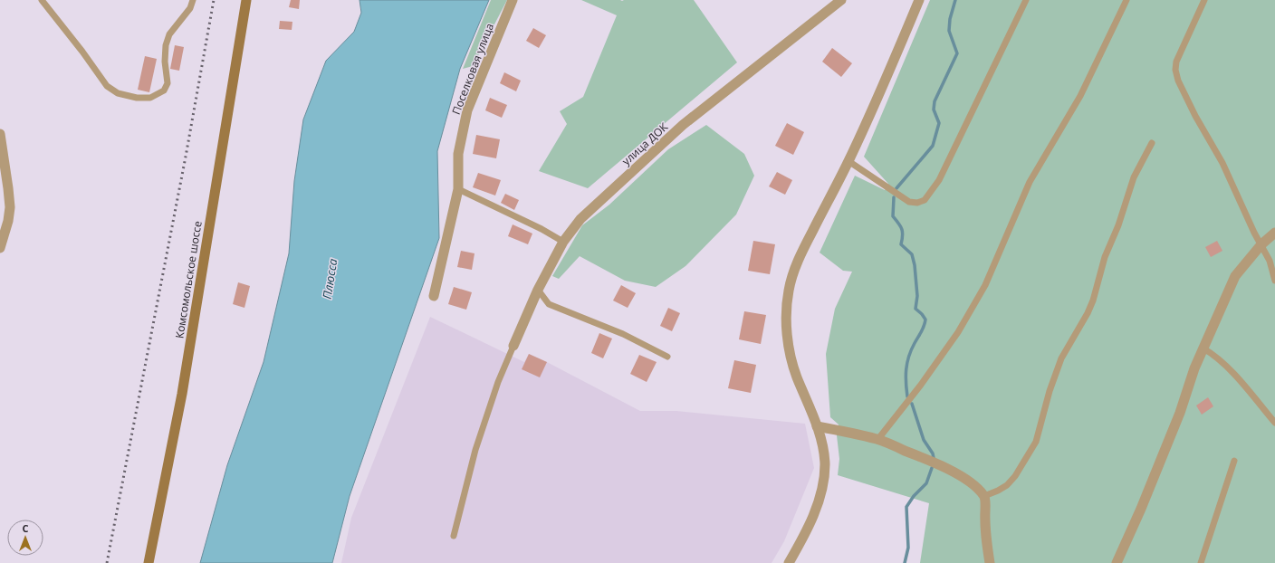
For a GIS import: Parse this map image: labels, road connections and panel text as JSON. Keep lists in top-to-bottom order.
{
  "streets": {
    "main road": ["Комсомольское шоссе"],
    "street": ["Поселковая улица", "улица ДОК"]
  },
  "water": ["Плюсса"],
  "north": "top"
}
